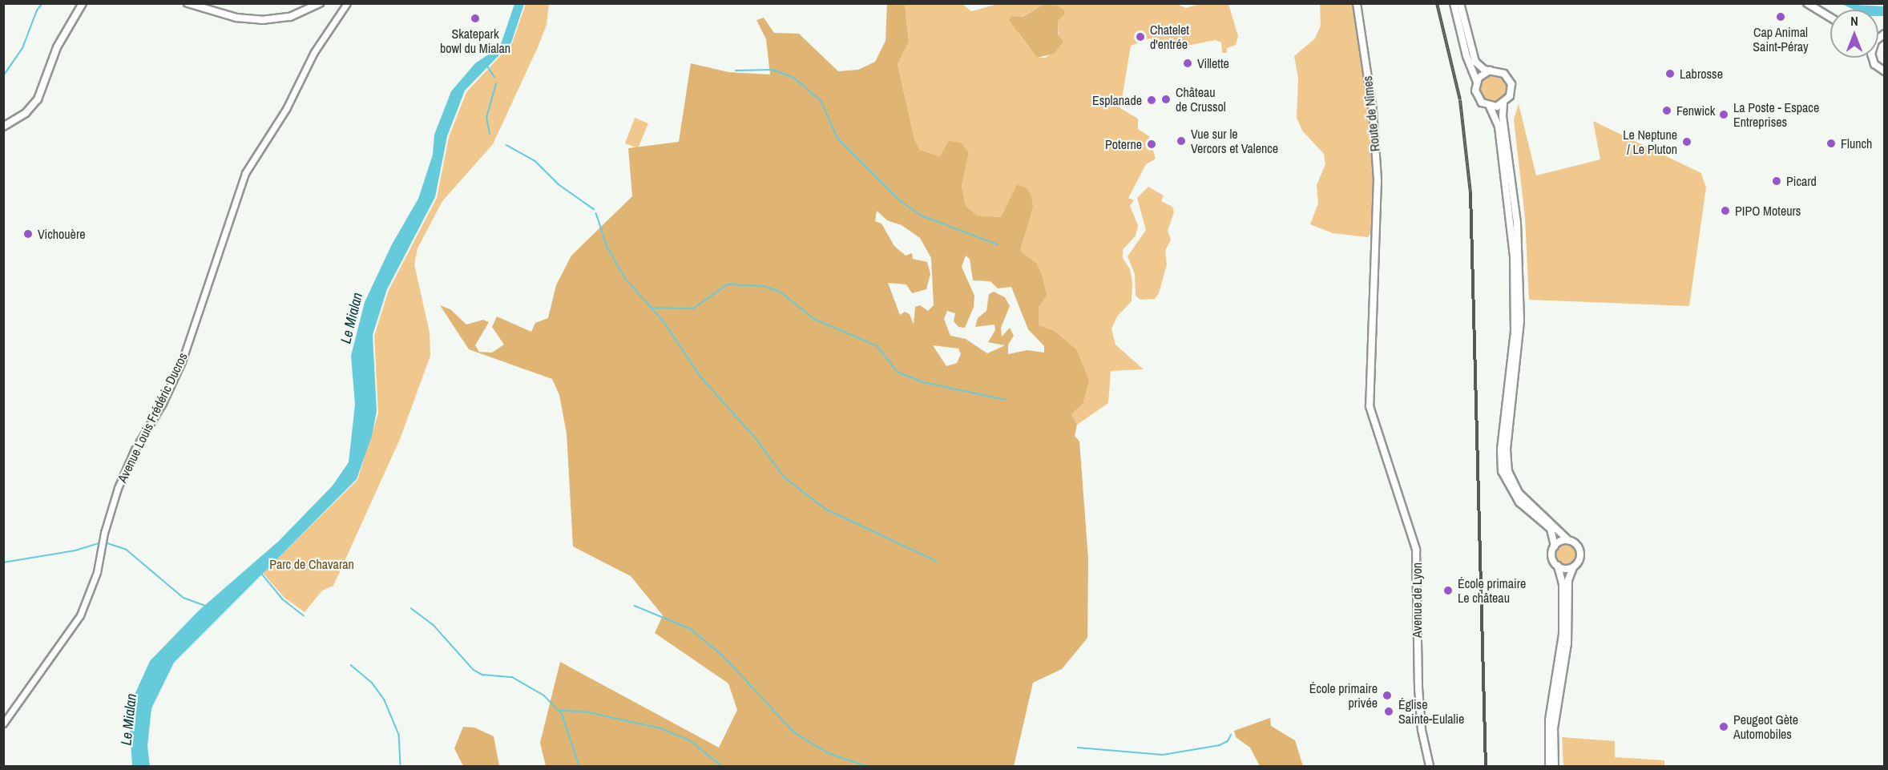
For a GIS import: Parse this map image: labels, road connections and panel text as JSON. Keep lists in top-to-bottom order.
{
  "streets": {
    "main road": ["Route de Nîmes", "Avenue Louis Frédéric Ducros", "Avenue de Lyon"]
  },
  "crossings": [
    ["Route de Nîmes", "Avenue de Lyon"]
  ],
  "water": ["Le Mialan"],
  "parks": ["Parc de Chavaran"],
  "places": [
    "Cap Animal Saint-Péray",
    "Skatepark bowl du Mialan",
    "Chatelet d'entrée",
    "Villette",
    "Labrosse",
    "Château de Crussol",
    "Esplanade",
    "Fenwick",
    "La Poste - Espace Entreprises",
    "Vue sur le Vercors et Valence",
    "Le Neptune / Le Pluton",
    "Flunch",
    "Poterne",
    "Picard",
    "PIPO Moteurs",
    "Vichouère",
    "École primaire Le château",
    "École primaire privée",
    "Église Sainte-Eulalie",
    "Peugeot Gète Automobiles"
  ],
  "north": "top"
}
